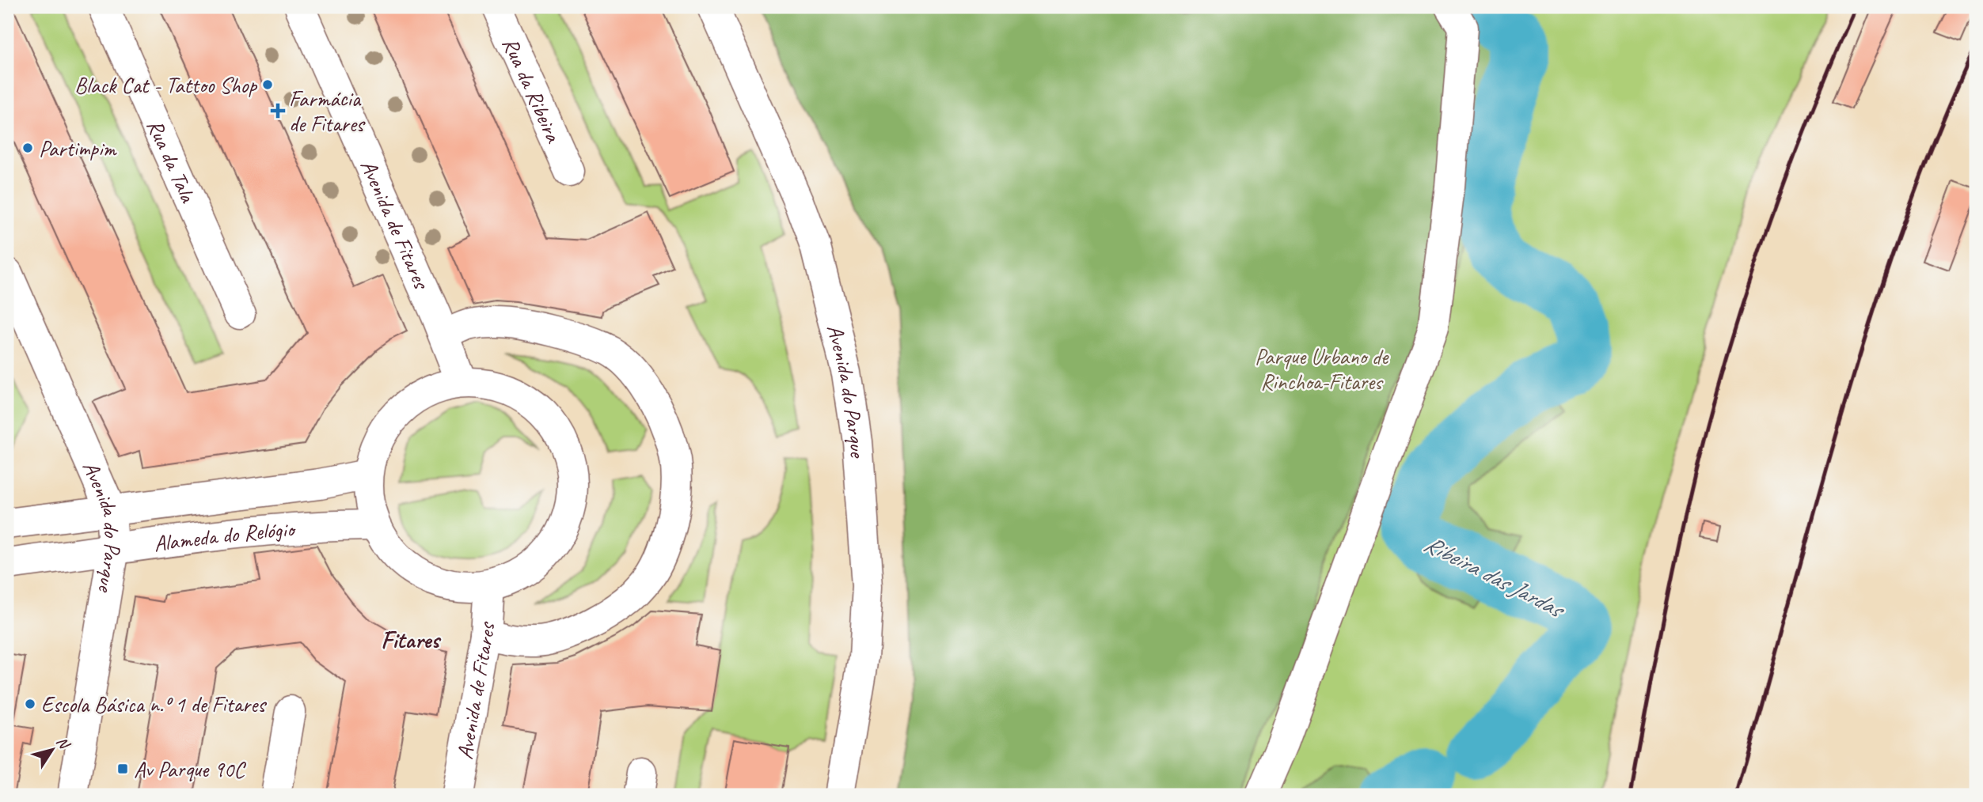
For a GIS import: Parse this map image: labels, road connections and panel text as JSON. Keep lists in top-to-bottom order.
{
  "streets": {
    "street": [
      "Rua da Ribeira",
      "Rua da Tala",
      "Avenida de Fitares",
      "Avenida do Parque",
      "Alameda do Relógio"
    ]
  },
  "crossings": [
    ["Avenida do Parque", "Alameda do Relógio"]
  ],
  "districts": ["Fitares"],
  "water": ["Ribeira das Jardas"],
  "parks": ["Parque Urbano de Rinchoa-Fitares"],
  "places": {
    "other": ["Black Cat - Tattoo Shop", "Partimpim", "Escola Básica n.º 1 de Fitares"],
    "health": ["Farmácia de Fitares"],
    "transit": ["Av Parque 90C"]
  },
  "north": "top right"
}
